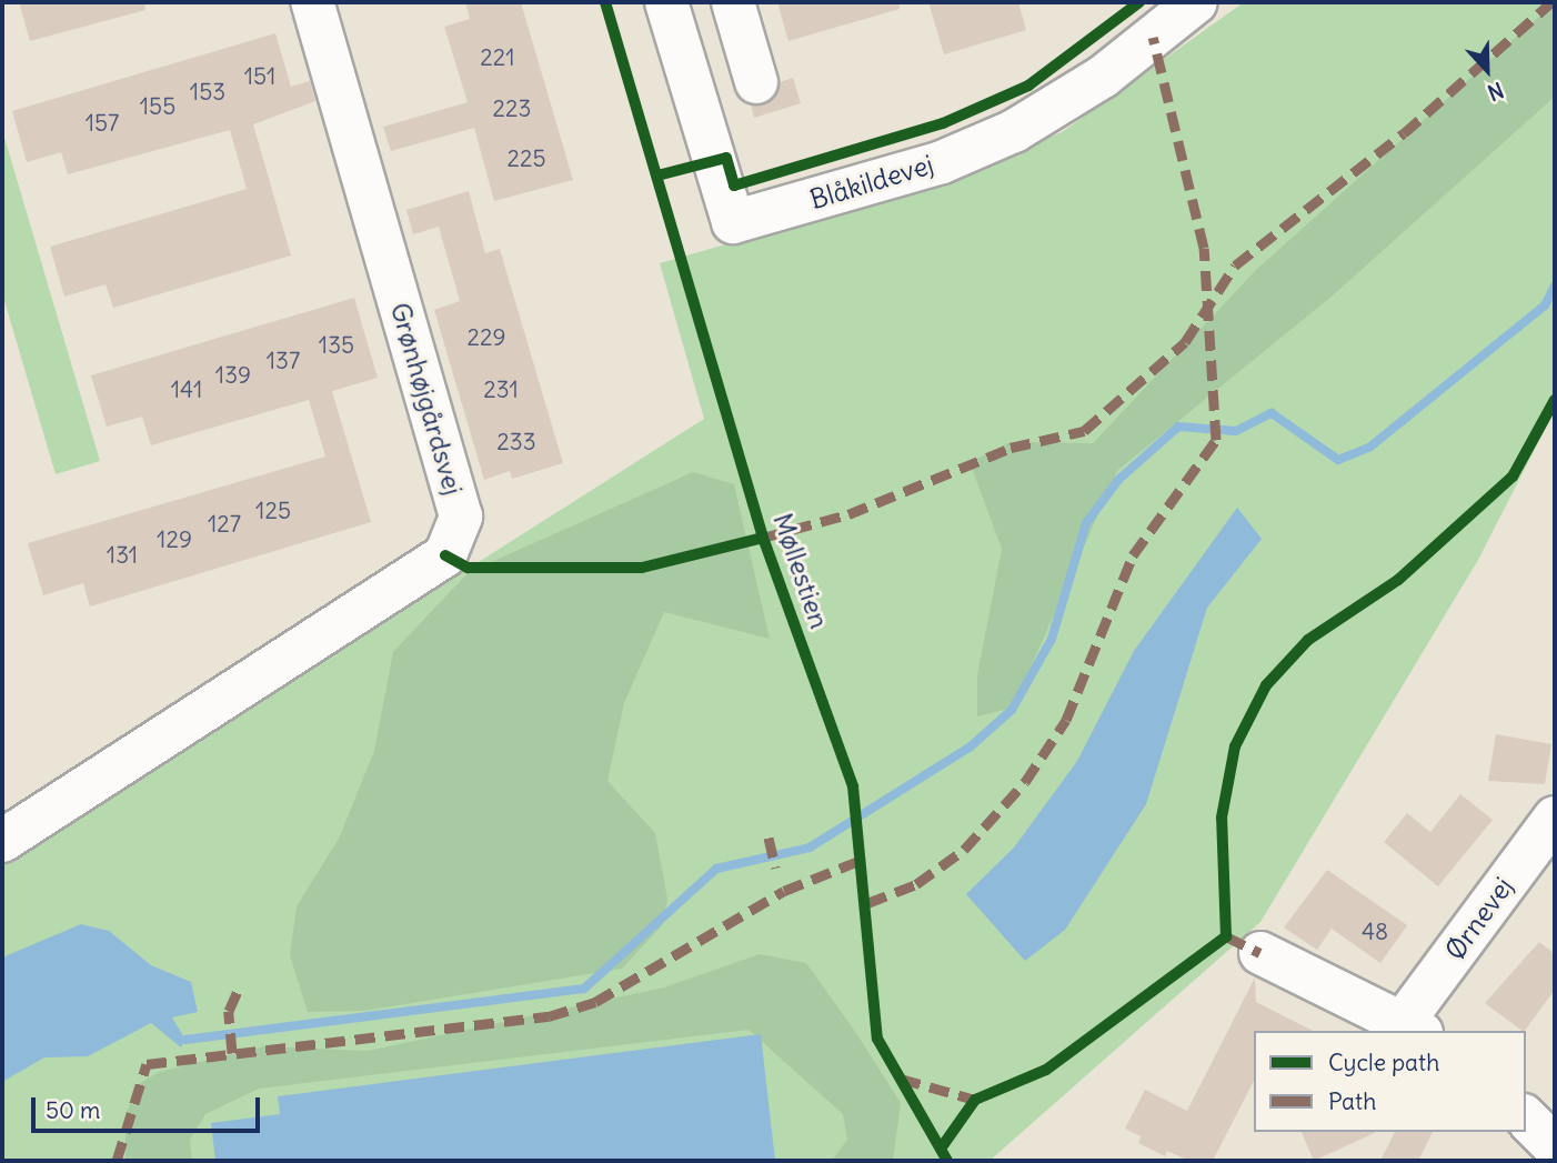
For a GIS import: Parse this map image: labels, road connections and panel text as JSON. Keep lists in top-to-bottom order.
{
  "streets": {
    "street": ["Blåkildevej", "Grønhøjgårdsvej", "Ørnevej"],
    "cycle path": ["Møllestien"]
  },
  "house_numbers": [
    "221",
    "151",
    "153",
    "155",
    "223",
    "157",
    "225",
    "229",
    "135",
    "137",
    "139",
    "141",
    "231",
    "233",
    "125",
    "127",
    "129",
    "131",
    "48"
  ],
  "legend": ["Cycle path", "Path"],
  "scale_bar": "50 m",
  "north": "bottom"
}
